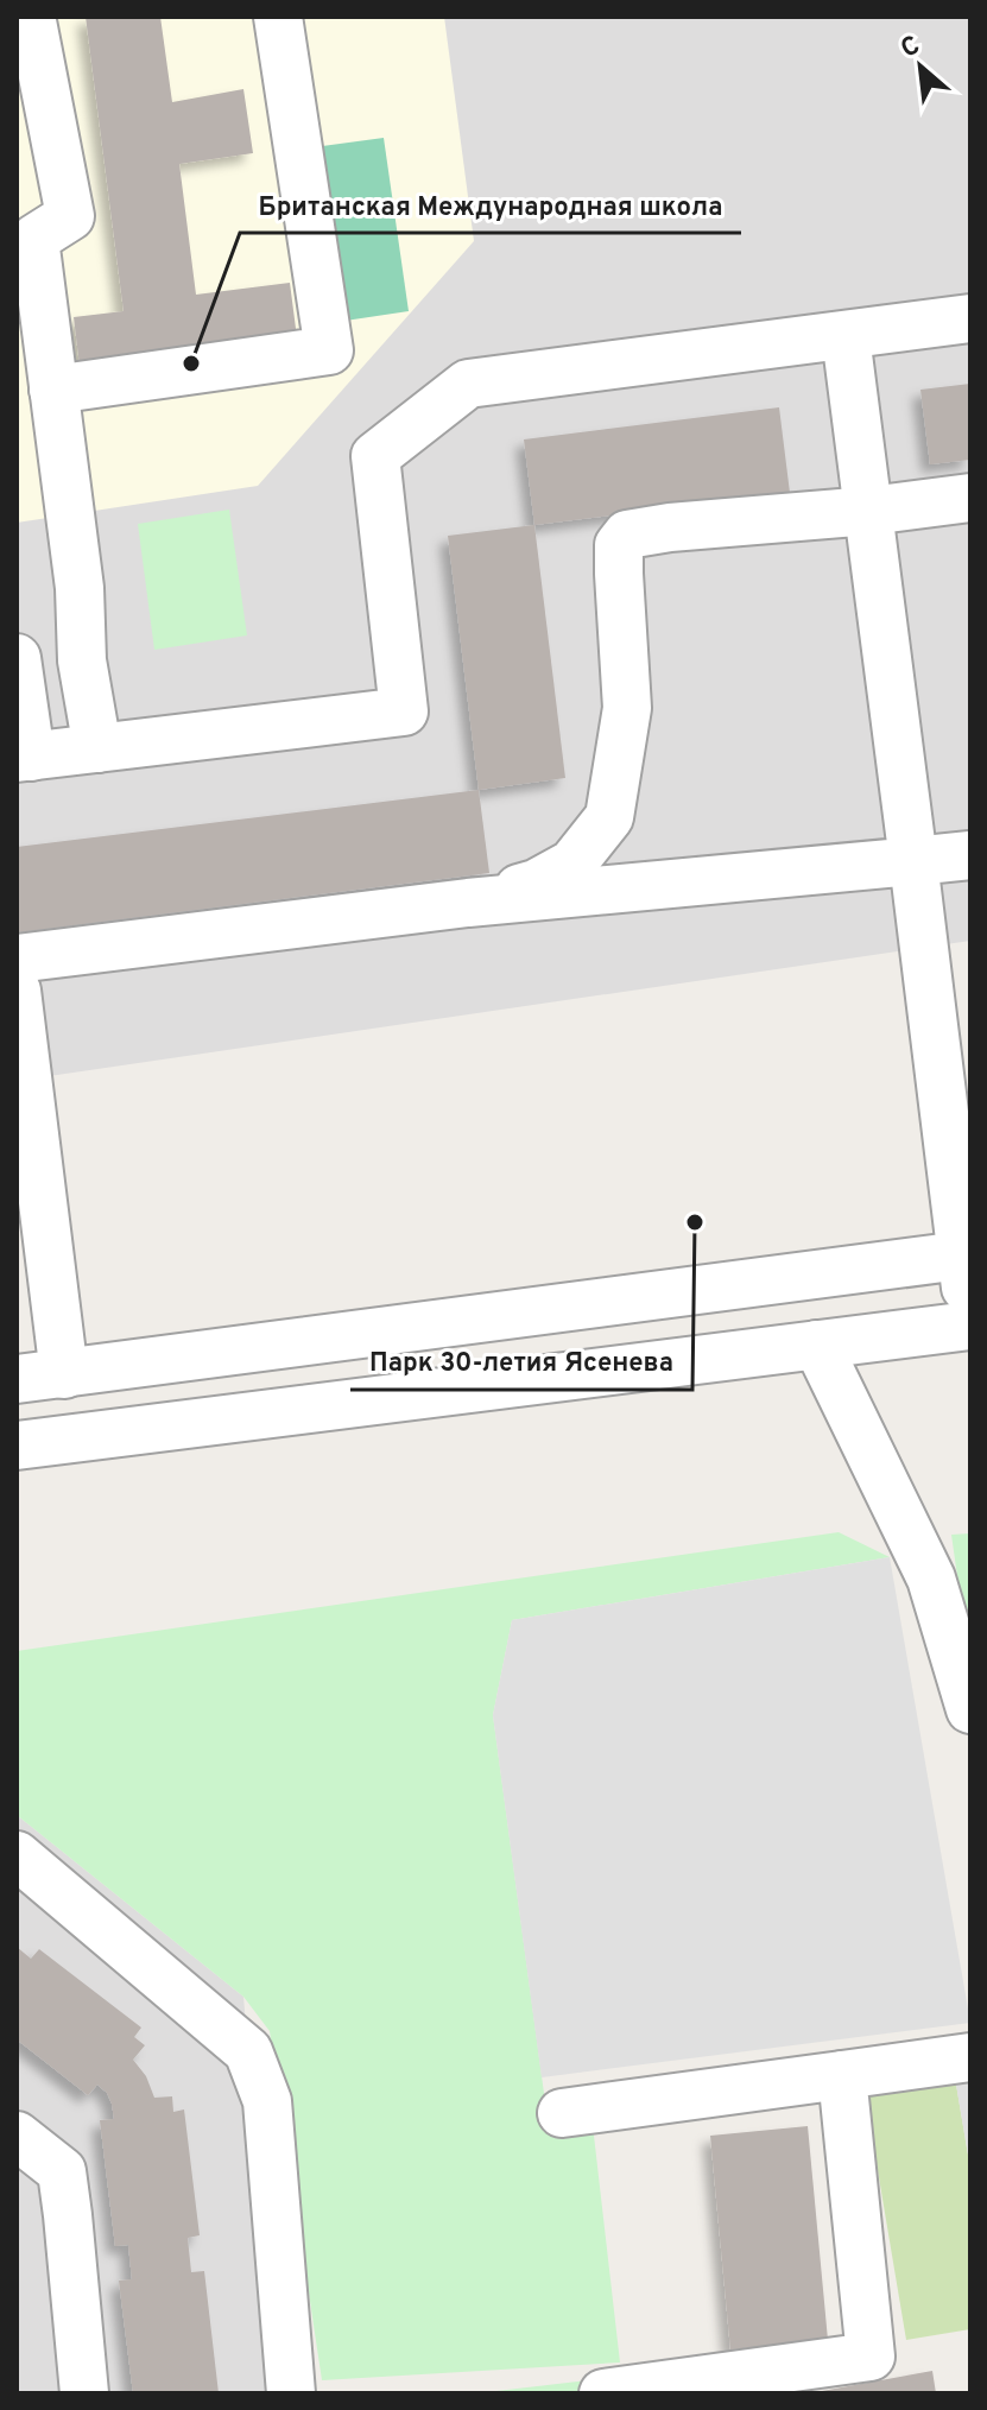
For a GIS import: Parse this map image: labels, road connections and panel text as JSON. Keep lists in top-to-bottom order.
{
  "places": ["Британская Международная школа", "Парк 30-летия Ясенева"],
  "north": "top left"
}
